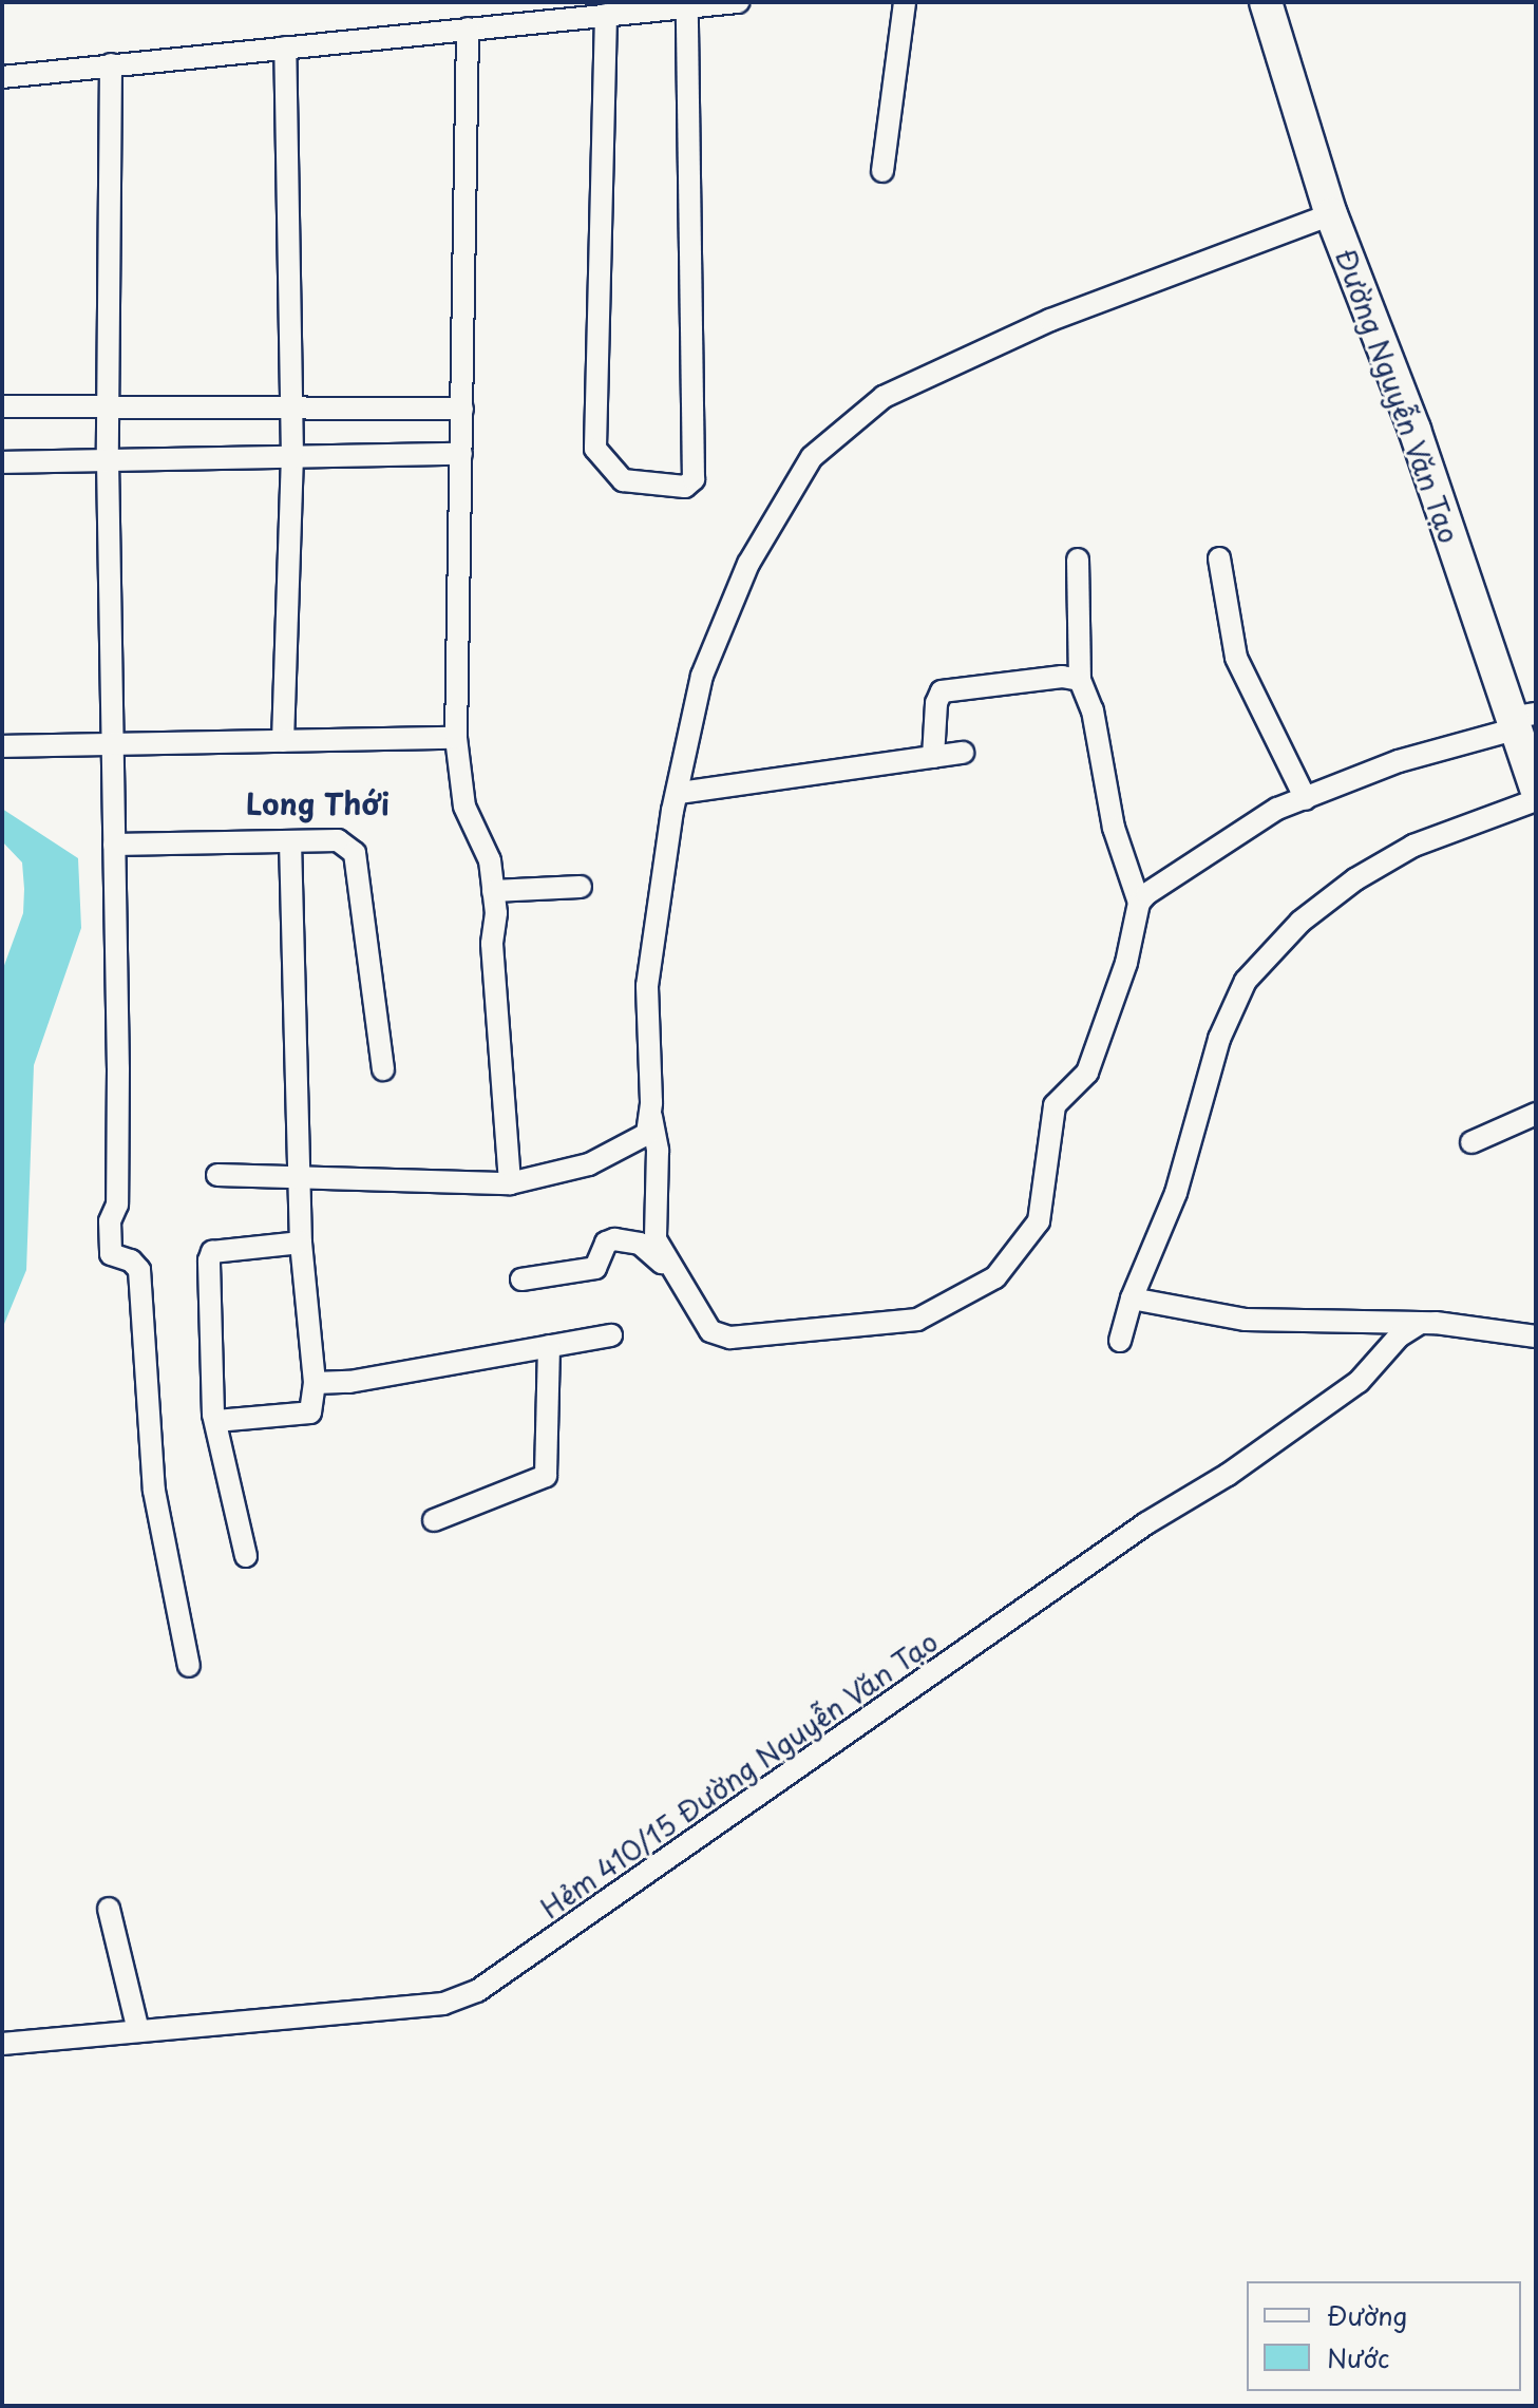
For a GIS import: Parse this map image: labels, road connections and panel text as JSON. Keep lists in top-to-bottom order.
{
  "streets": {
    "main road": ["Đường Nguyễn Văn Tạo"],
    "street": ["Hẻm 410/15 Đường Nguyễn Văn Tạo"]
  },
  "districts": ["Long Thới"],
  "legend": ["Đường", "Nước"]
}
